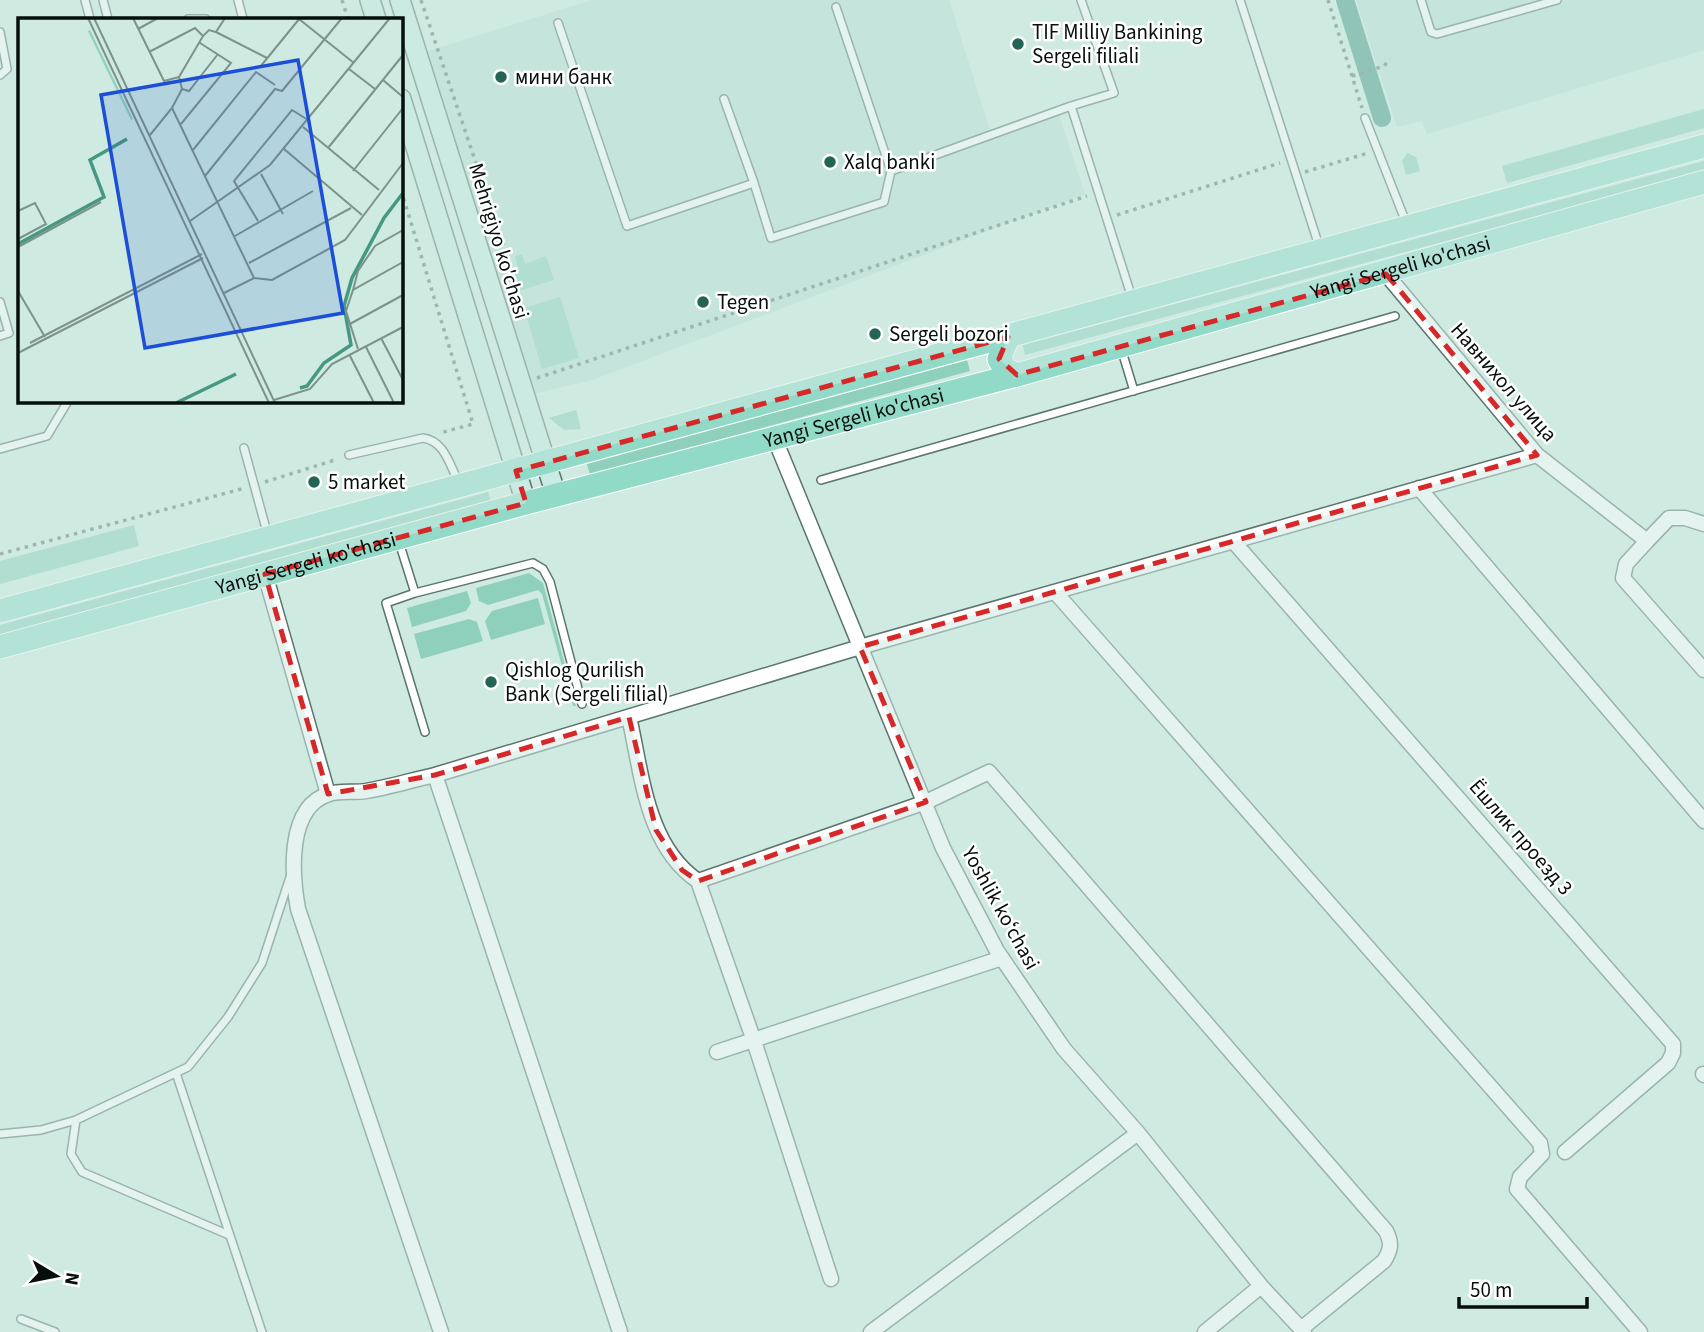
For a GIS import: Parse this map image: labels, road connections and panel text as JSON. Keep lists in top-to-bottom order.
{
  "streets": {
    "main road": ["Mehrigiyo ko'chasi", "Yangi Sergeli ko'chasi"],
    "street": ["Навнихол улица", "Ёшлик проезд 3", "Yoshlik koʻchasi"]
  },
  "crossings": [
    ["Mehrigiyo ko'chasi", "Yangi Sergeli ko'chasi"],
    ["Yangi Sergeli ko'chasi", "Навнихол улица"],
    ["Yangi Sergeli ko'chasi", "Yoshlik koʻchasi"]
  ],
  "places": [
    "TIF Milliy Bankining Sergeli filiali",
    "мини банк",
    "Xalq banki",
    "Tegen",
    "Sergeli bozori",
    "5 market",
    "Qishlog Qurilish Bank (Sergeli filial)"
  ],
  "scale_bar": "50 m",
  "north": "right"
}
